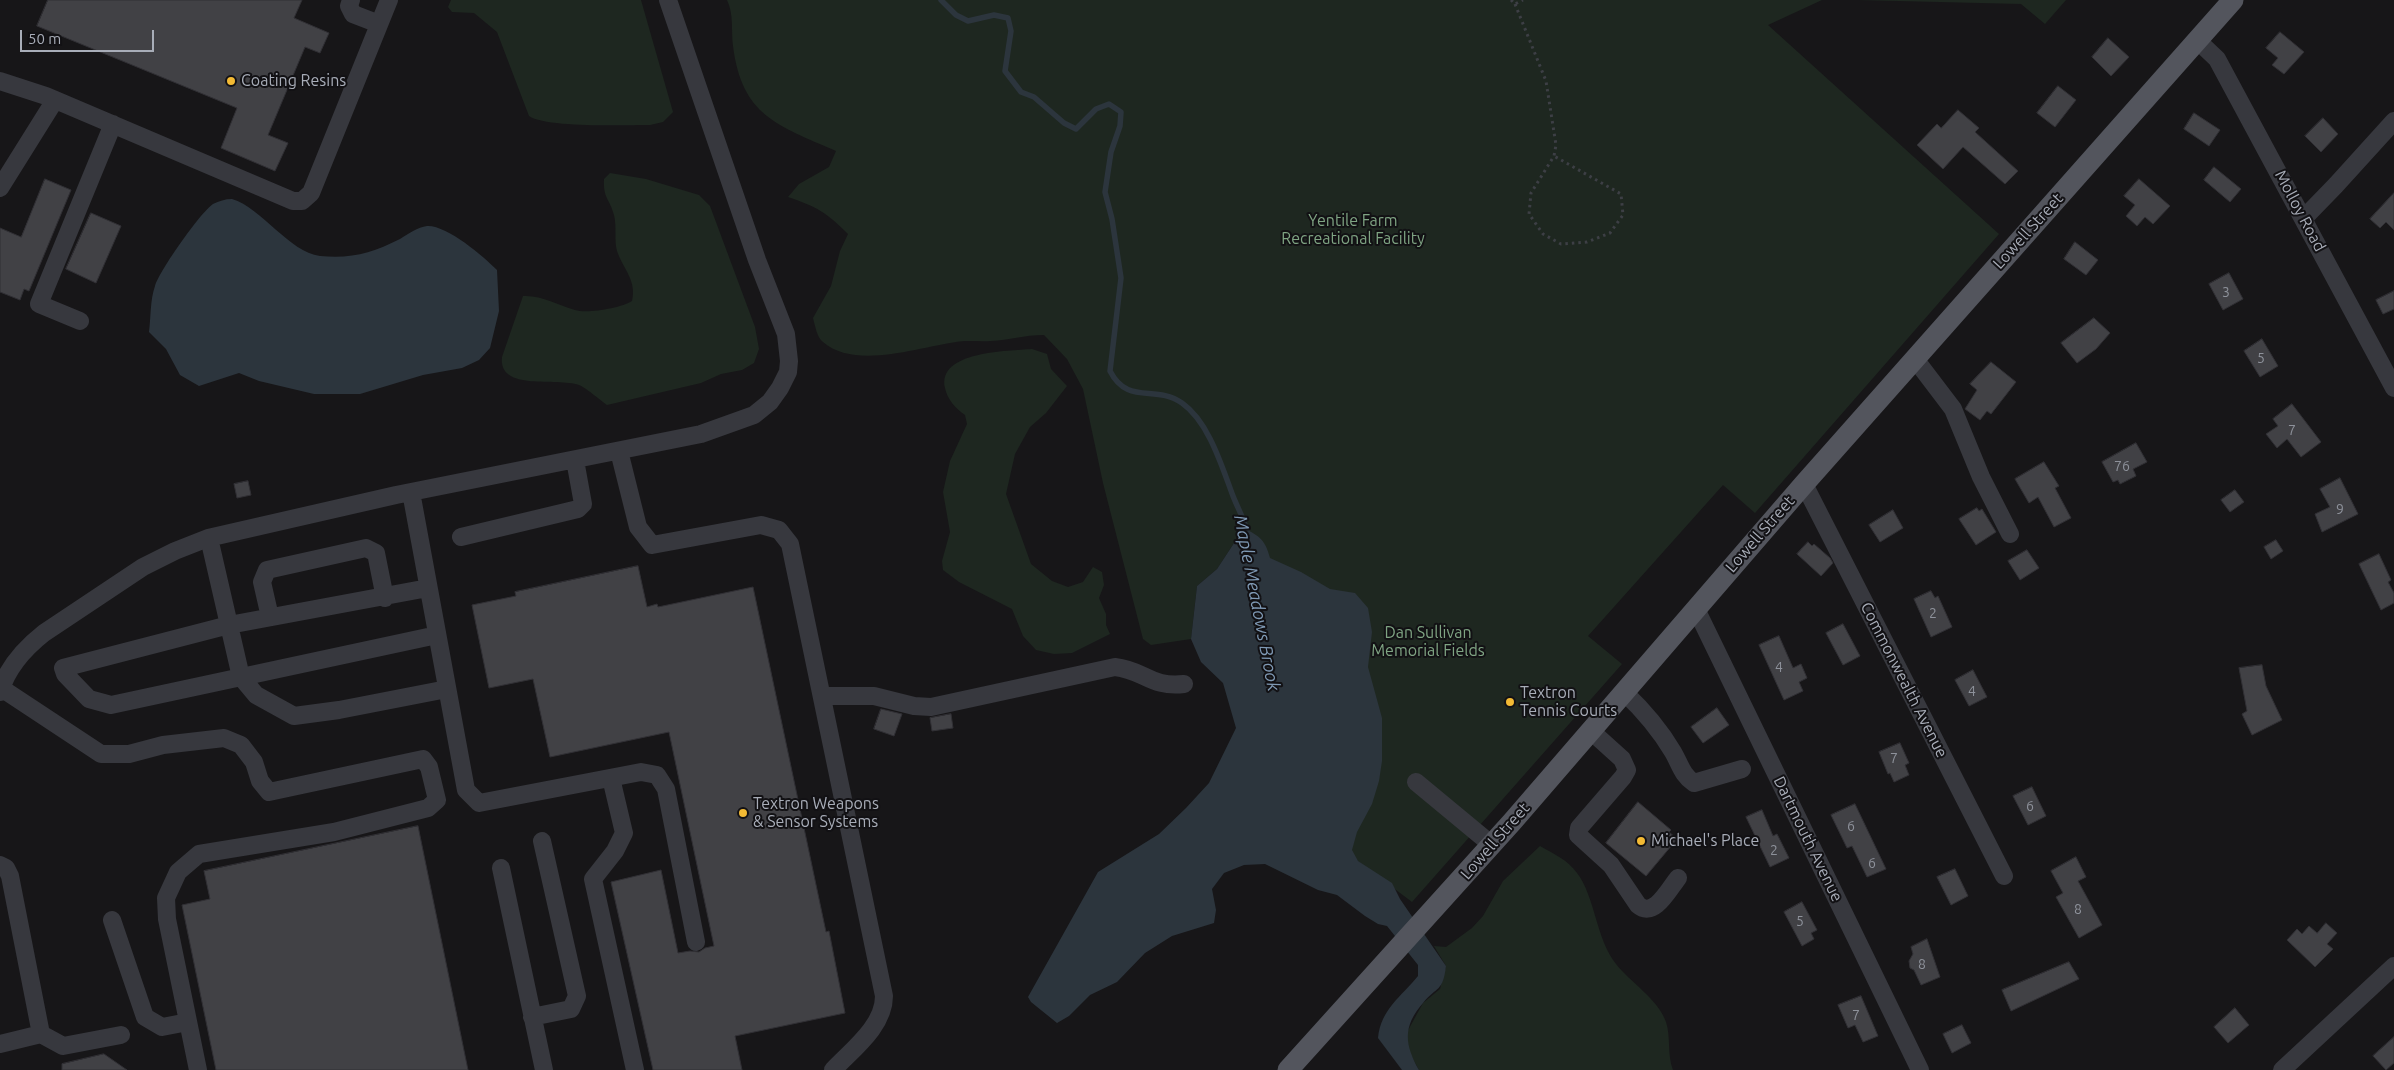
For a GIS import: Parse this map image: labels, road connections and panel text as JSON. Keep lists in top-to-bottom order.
{
  "streets": {
    "main road": ["Lowell Street"],
    "street": ["Molloy Road", "Commonwealth Avenue", "Dartmouth Avenue"]
  },
  "crossings": [
    ["Molloy Road", "Lowell Street"],
    ["Lowell Street", "Commonwealth Avenue"],
    ["Lowell Street", "Dartmouth Avenue"]
  ],
  "water": ["Maple Meadows Brook"],
  "parks": ["Yentile Farm Recreational Facility", "Dan Sullivan Memorial Fields"],
  "places": [
    "Coating Resins",
    "Textron Tennis Courts",
    "Textron Weapons & Sensor Systems",
    "Michael's Place"
  ],
  "house_numbers": [
    "3",
    "5",
    "7",
    "76",
    "9",
    "2",
    "4",
    "4",
    "7",
    "6",
    "6",
    "2",
    "6",
    "8",
    "5",
    "8",
    "7"
  ],
  "scale_bar": "50 m"
}
